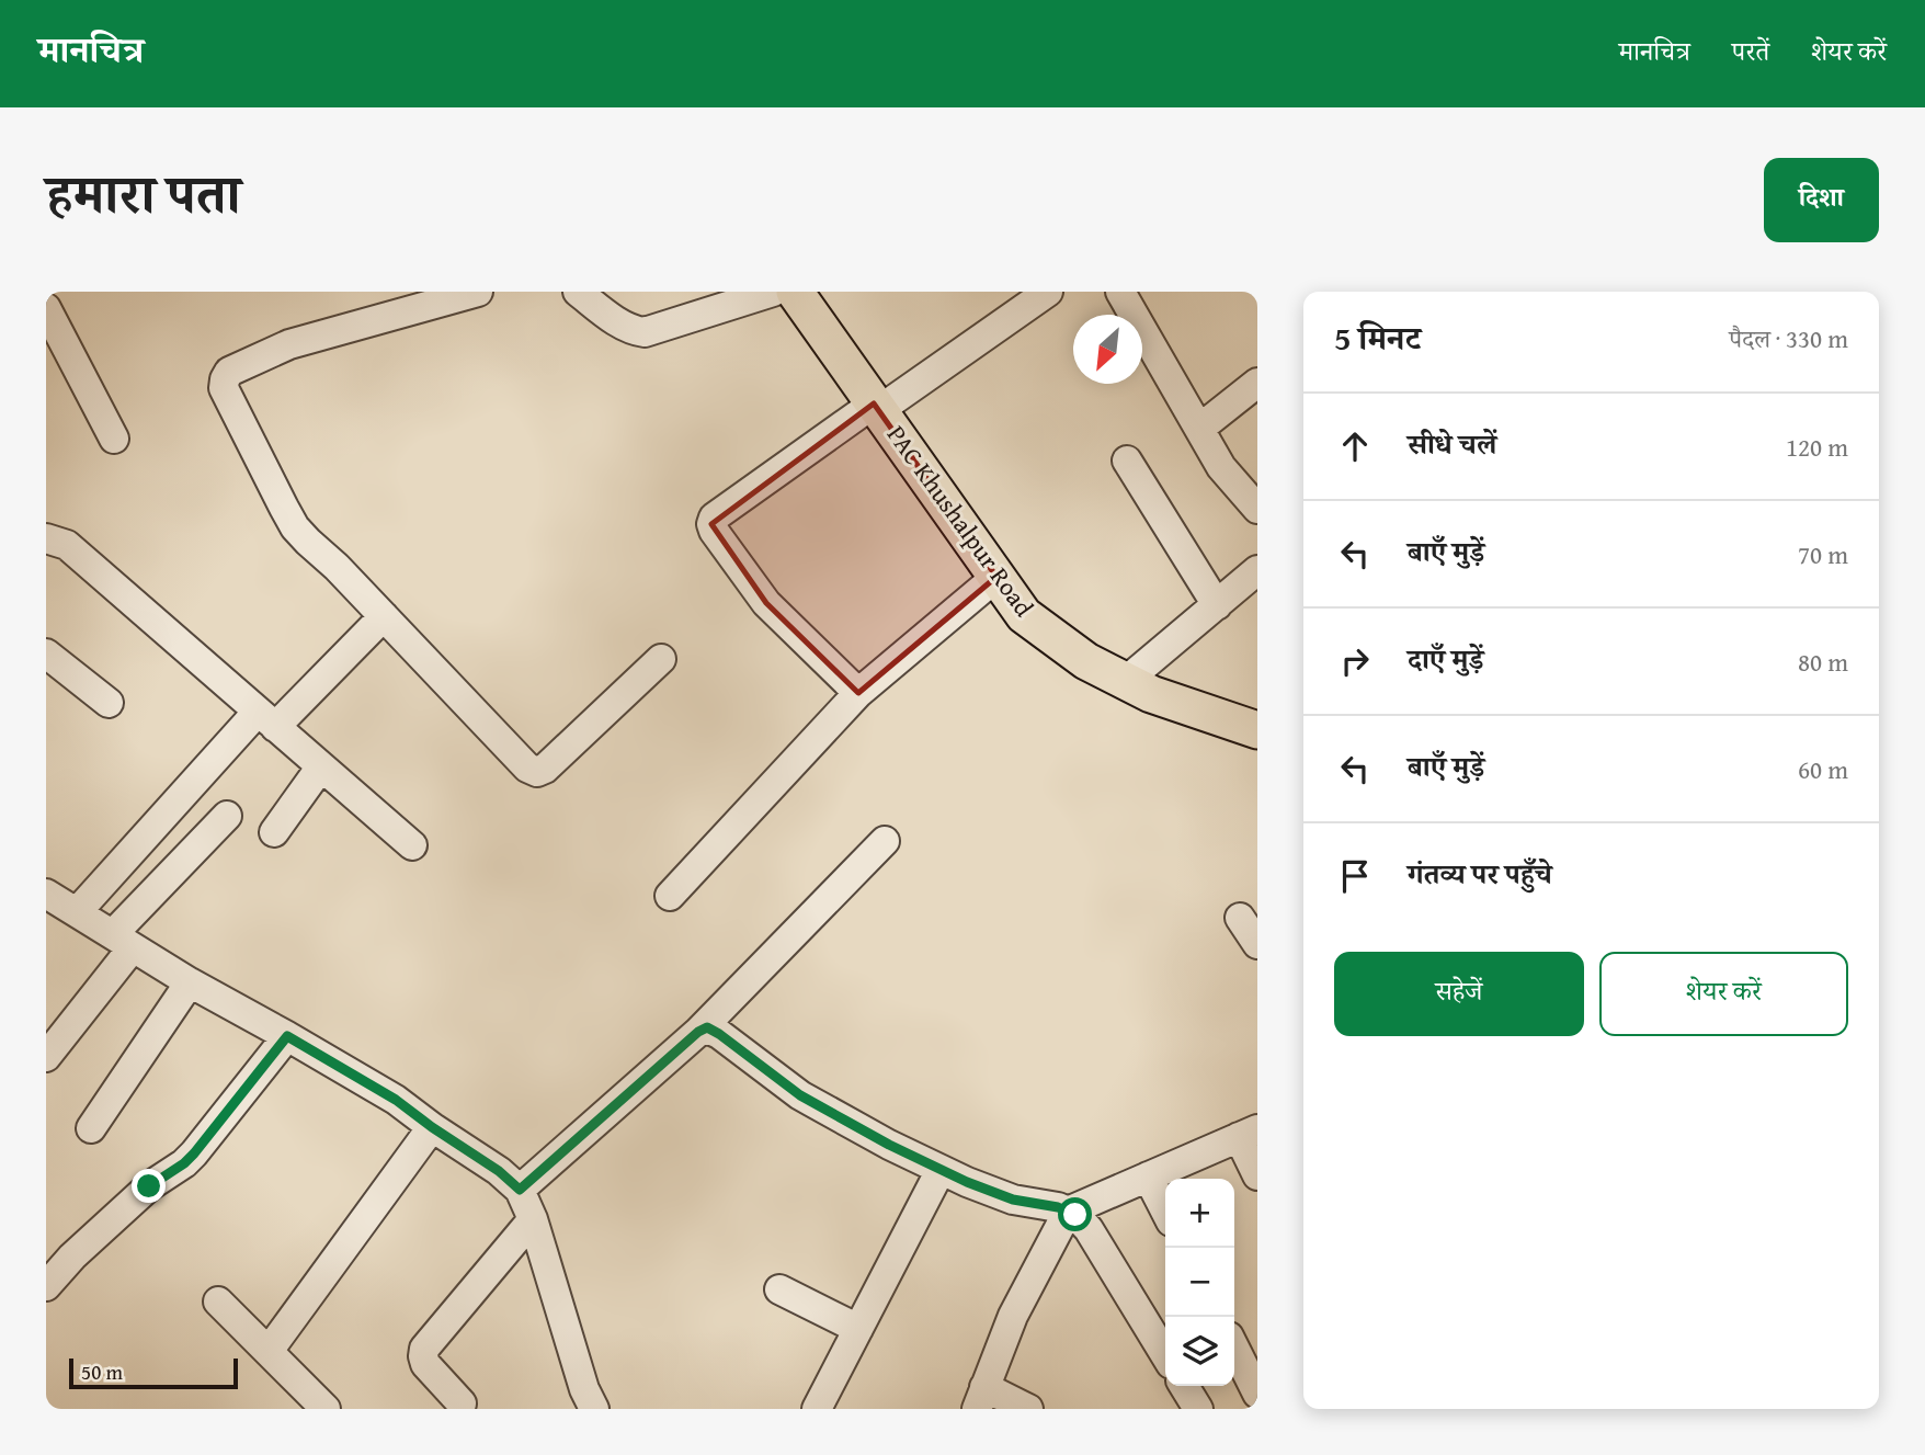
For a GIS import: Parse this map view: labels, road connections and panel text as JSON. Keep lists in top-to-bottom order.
{
  "streets": {
    "main road": ["PAC Khushalpur Road"]
  },
  "scale_bar": "50 m",
  "north": "bottom left",
  "page": {
    "header": "मानचित्र",
    "nav": ["मानचित्र", "परतें", "शेयर करें"],
    "title": "हमारा पता",
    "buttons": [
      "दिशा",
      ["सहेजें", "शेयर करें"]
    ],
    "heading": ["5 मिनट", "पैदल · 330 m"],
    "list": [
      ["सीधे चलें", "120 m"],
      ["बाएँ मुड़ें", "70 m"],
      ["दाएँ मुड़ें", "80 m"],
      ["बाएँ मुड़ें", "60 m"],
      "गंतव्य पर पहुँचे"
    ],
    "map_buttons": ["+", "−"],
    "scale": "50 m"
  }
}
